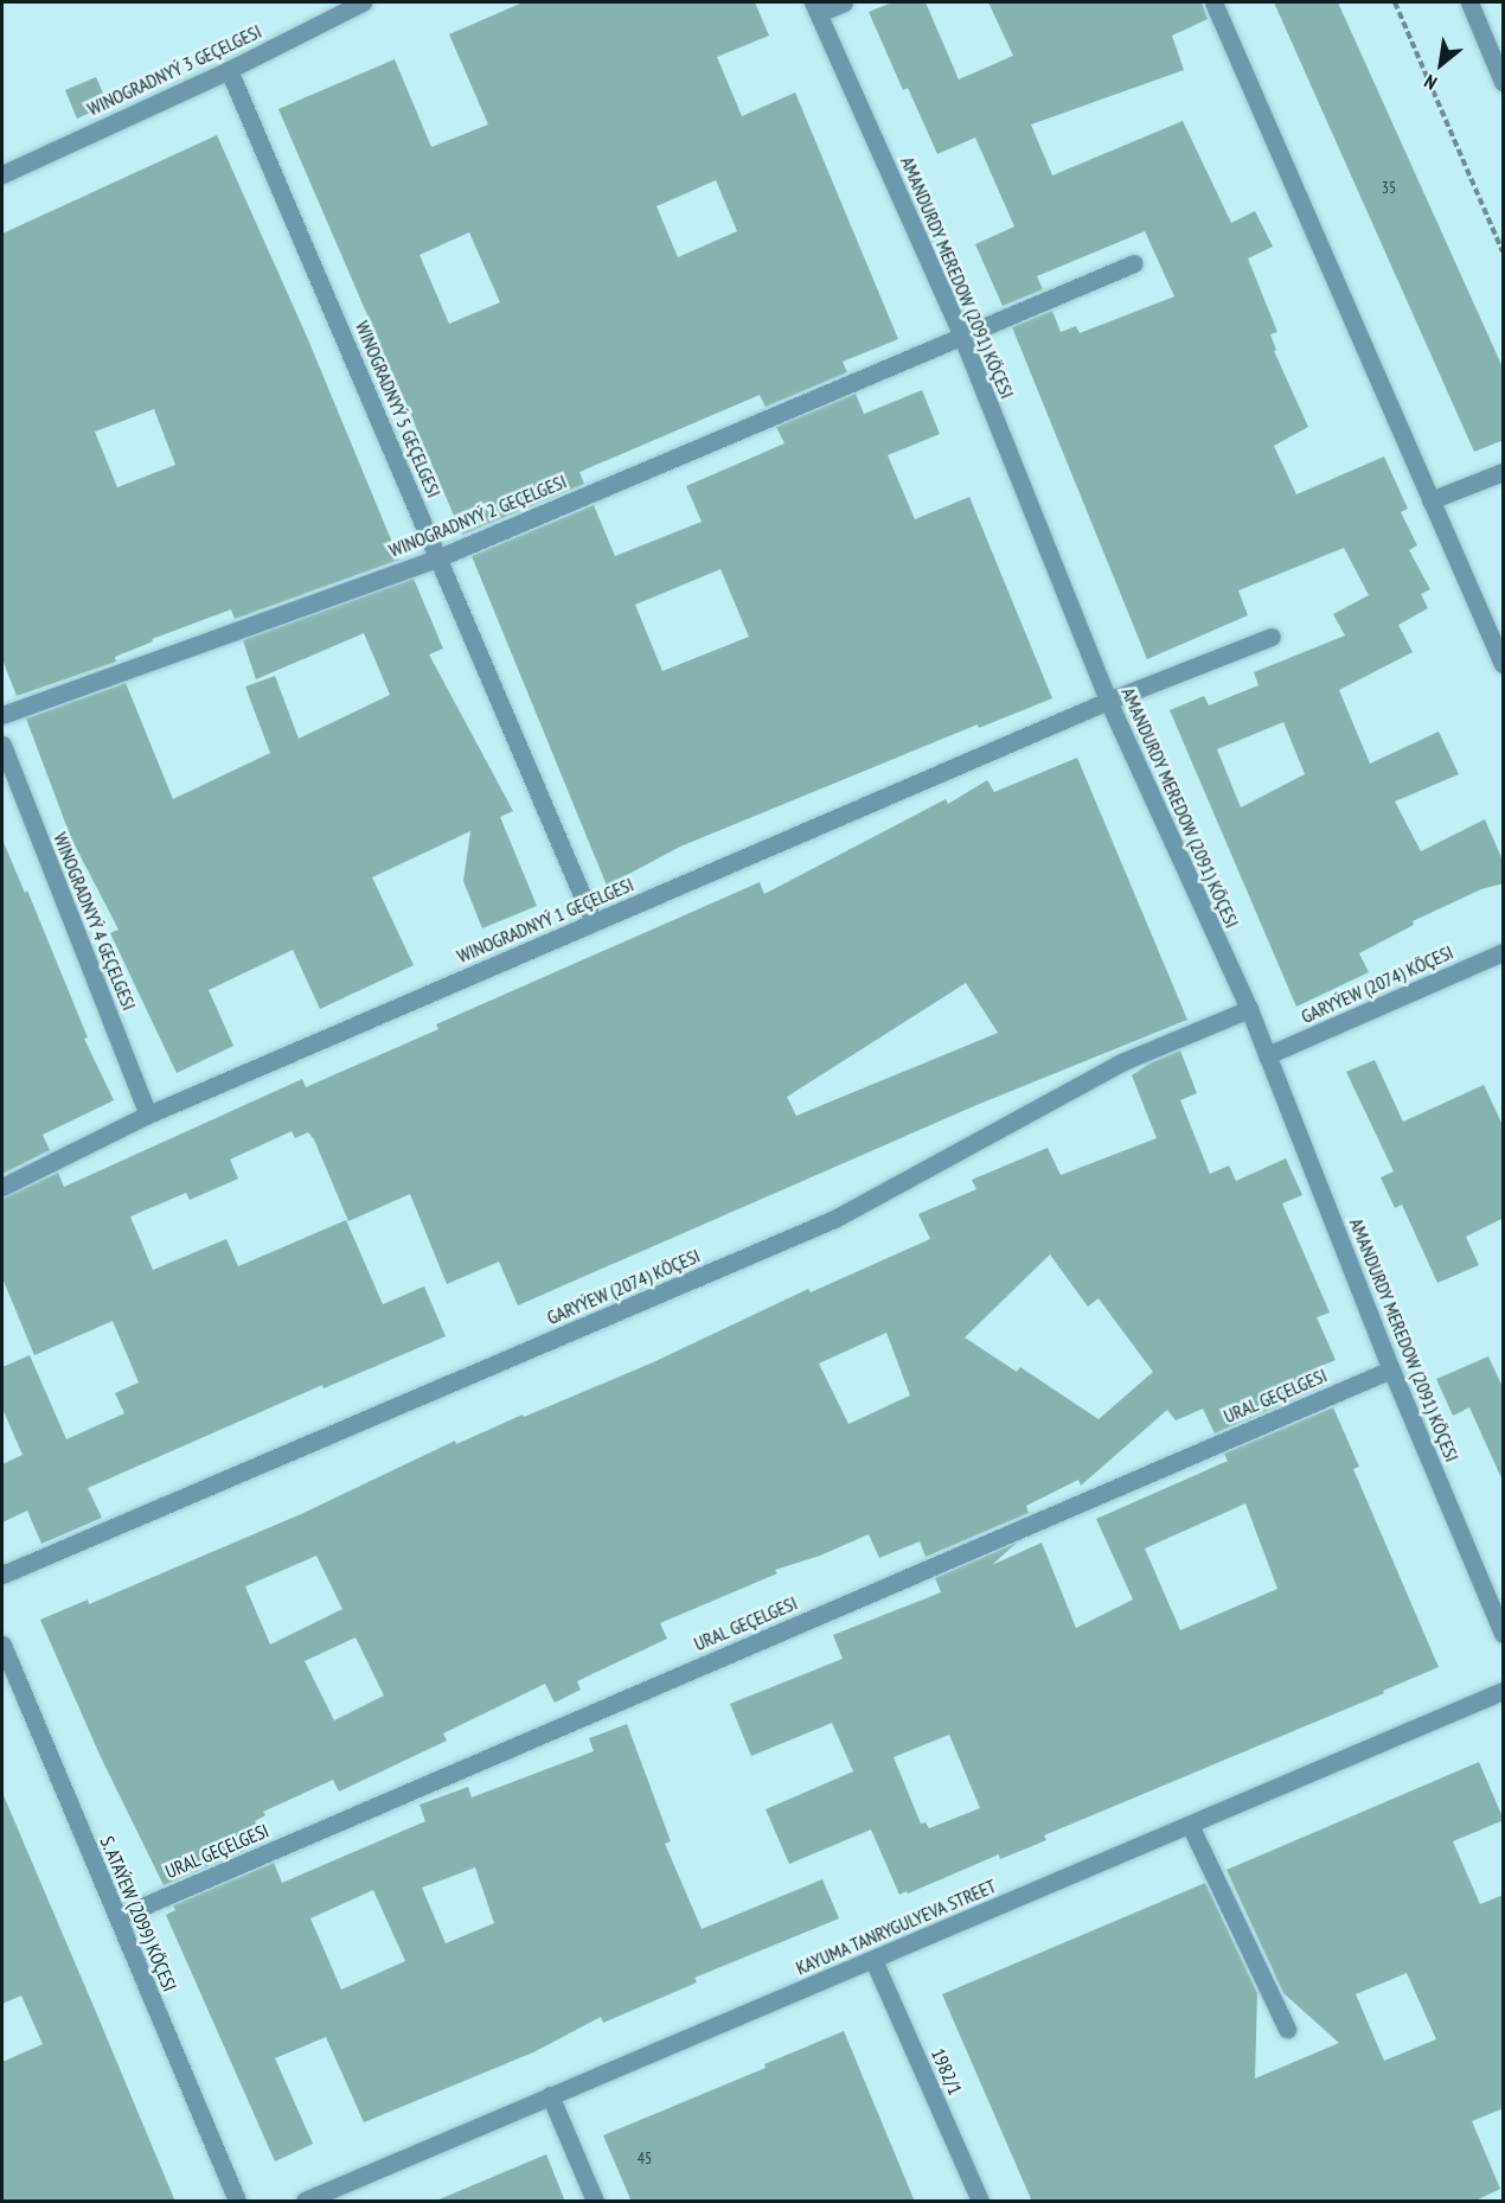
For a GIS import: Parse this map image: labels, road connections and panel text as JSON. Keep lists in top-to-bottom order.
{
  "streets": {
    "street": [
      "WINOGRADNYÝ 3 GEÇELGESI",
      "AMANDURDY MEREDOW (2091) KÖÇESI",
      "WINOGRADNYÝ 5 GEÇELGESI",
      "WINOGRADNYÝ 2 GEÇELGESI",
      "WINOGRADNYÝ 1 GEÇELGESI",
      "WINOGRADNYÝ 4 GEÇELGESI",
      "GARYÝEW (2074) KÖÇESI",
      "URAL GEÇELGESI",
      "S. ATAÝEW (2099) KÖÇESI",
      "KAYUMA TANRYGULYEVA STREET",
      "1982/1"
    ]
  },
  "crossings": [
    ["WINOGRADNYÝ 3 GEÇELGESI", "WINOGRADNYÝ 5 GEÇELGESI"],
    ["AMANDURDY MEREDOW (2091) KÖÇESI", "WINOGRADNYÝ 2 GEÇELGESI"],
    ["AMANDURDY MEREDOW (2091) KÖÇESI", "WINOGRADNYÝ 1 GEÇELGESI"],
    ["AMANDURDY MEREDOW (2091) KÖÇESI", "GARYÝEW (2074) KÖÇESI"],
    ["AMANDURDY MEREDOW (2091) KÖÇESI", "URAL GEÇELGESI"],
    ["WINOGRADNYÝ 5 GEÇELGESI", "WINOGRADNYÝ 2 GEÇELGESI"],
    ["WINOGRADNYÝ 5 GEÇELGESI", "WINOGRADNYÝ 1 GEÇELGESI"],
    ["WINOGRADNYÝ 1 GEÇELGESI", "WINOGRADNYÝ 4 GEÇELGESI"],
    ["URAL GEÇELGESI", "S. ATAÝEW (2099) KÖÇESI"],
    ["KAYUMA TANRYGULYEVA STREET", "1982/1"]
  ],
  "house_numbers": ["35", "45"],
  "north": "bottom left"
}
